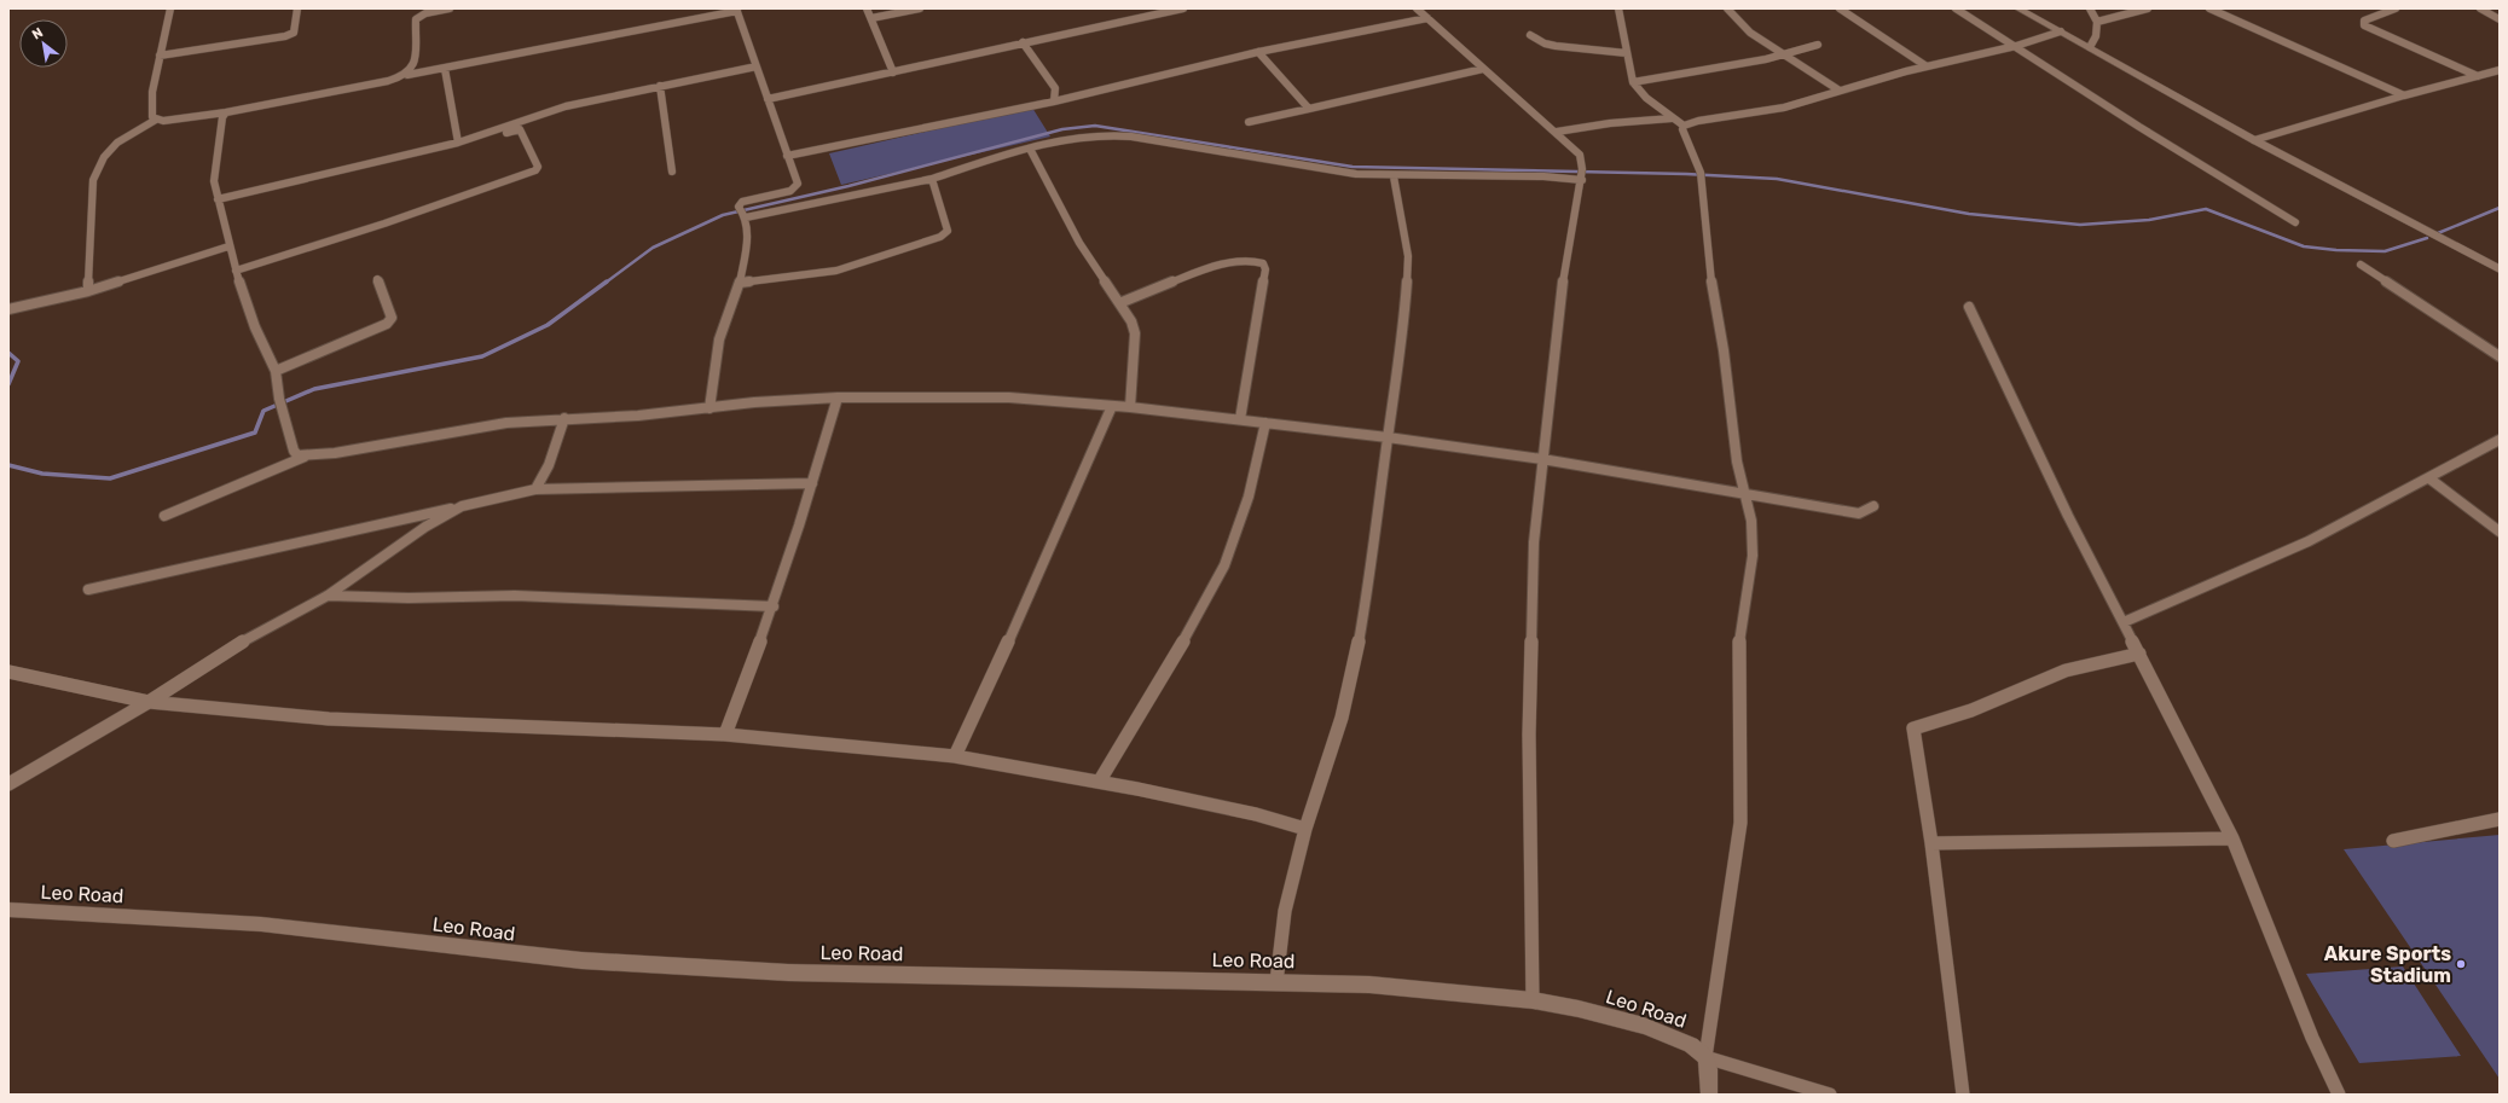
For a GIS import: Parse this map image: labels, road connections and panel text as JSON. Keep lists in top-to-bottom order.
{
  "streets": {
    "street": ["Leo Road"]
  },
  "places": ["Akure Sports Stadium"],
  "north": "top left"
}
